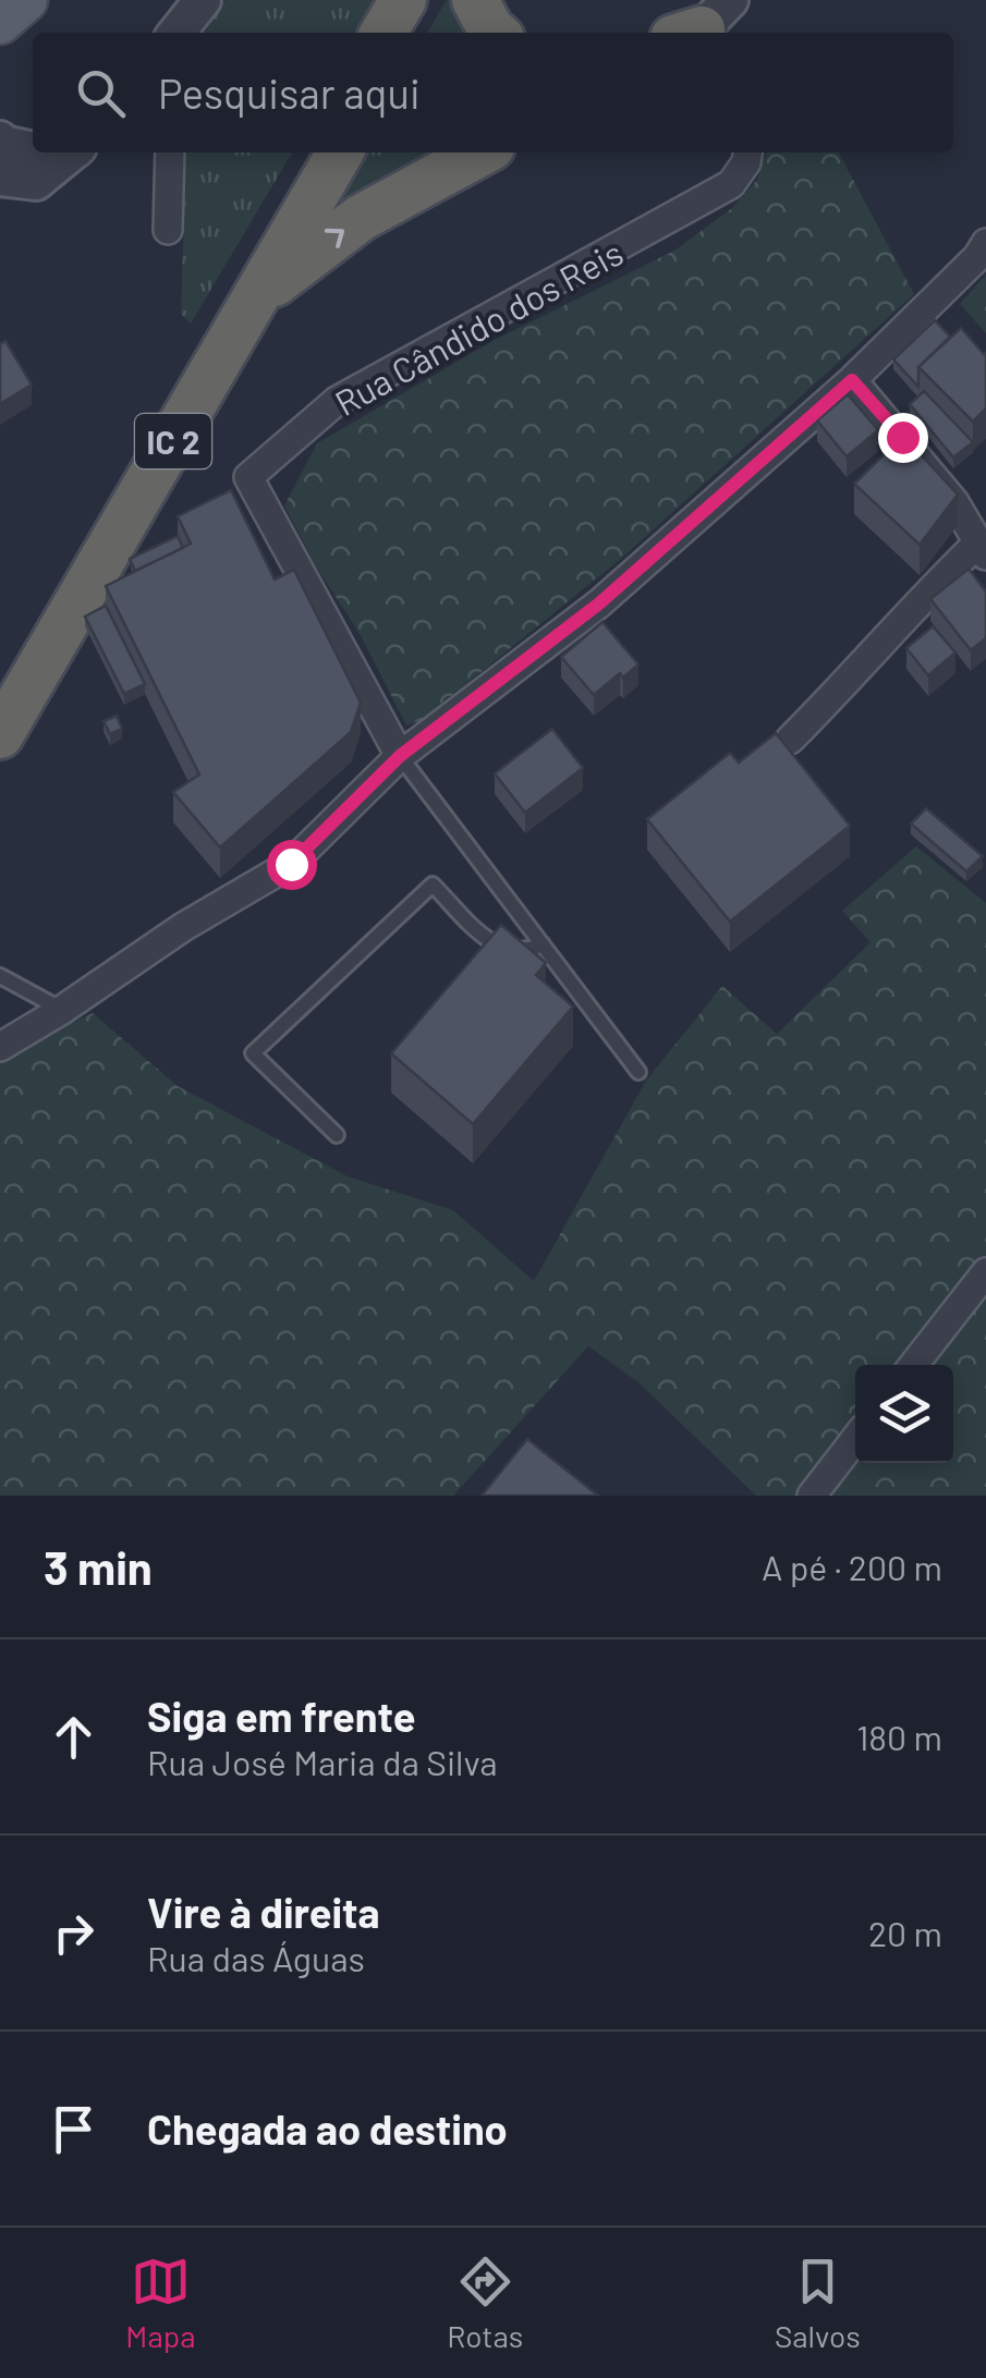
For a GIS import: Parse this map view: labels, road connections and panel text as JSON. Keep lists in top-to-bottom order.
{
  "streets": {
    "highway": ["IC 2"],
    "street": ["Rua Cândido dos Reis"]
  },
  "page": {
    "search": "Pesquisar aqui",
    "heading": ["3 min", "A pé · 200 m"],
    "list": [
      ["Siga em frente", "Rua José Maria da Silva", "180 m"],
      ["Vire à direita", "Rua das Águas", "20 m"],
      "Chegada ao destino"
    ],
    "nav": ["Mapa", "Rotas", "Salvos"]
  }
}
